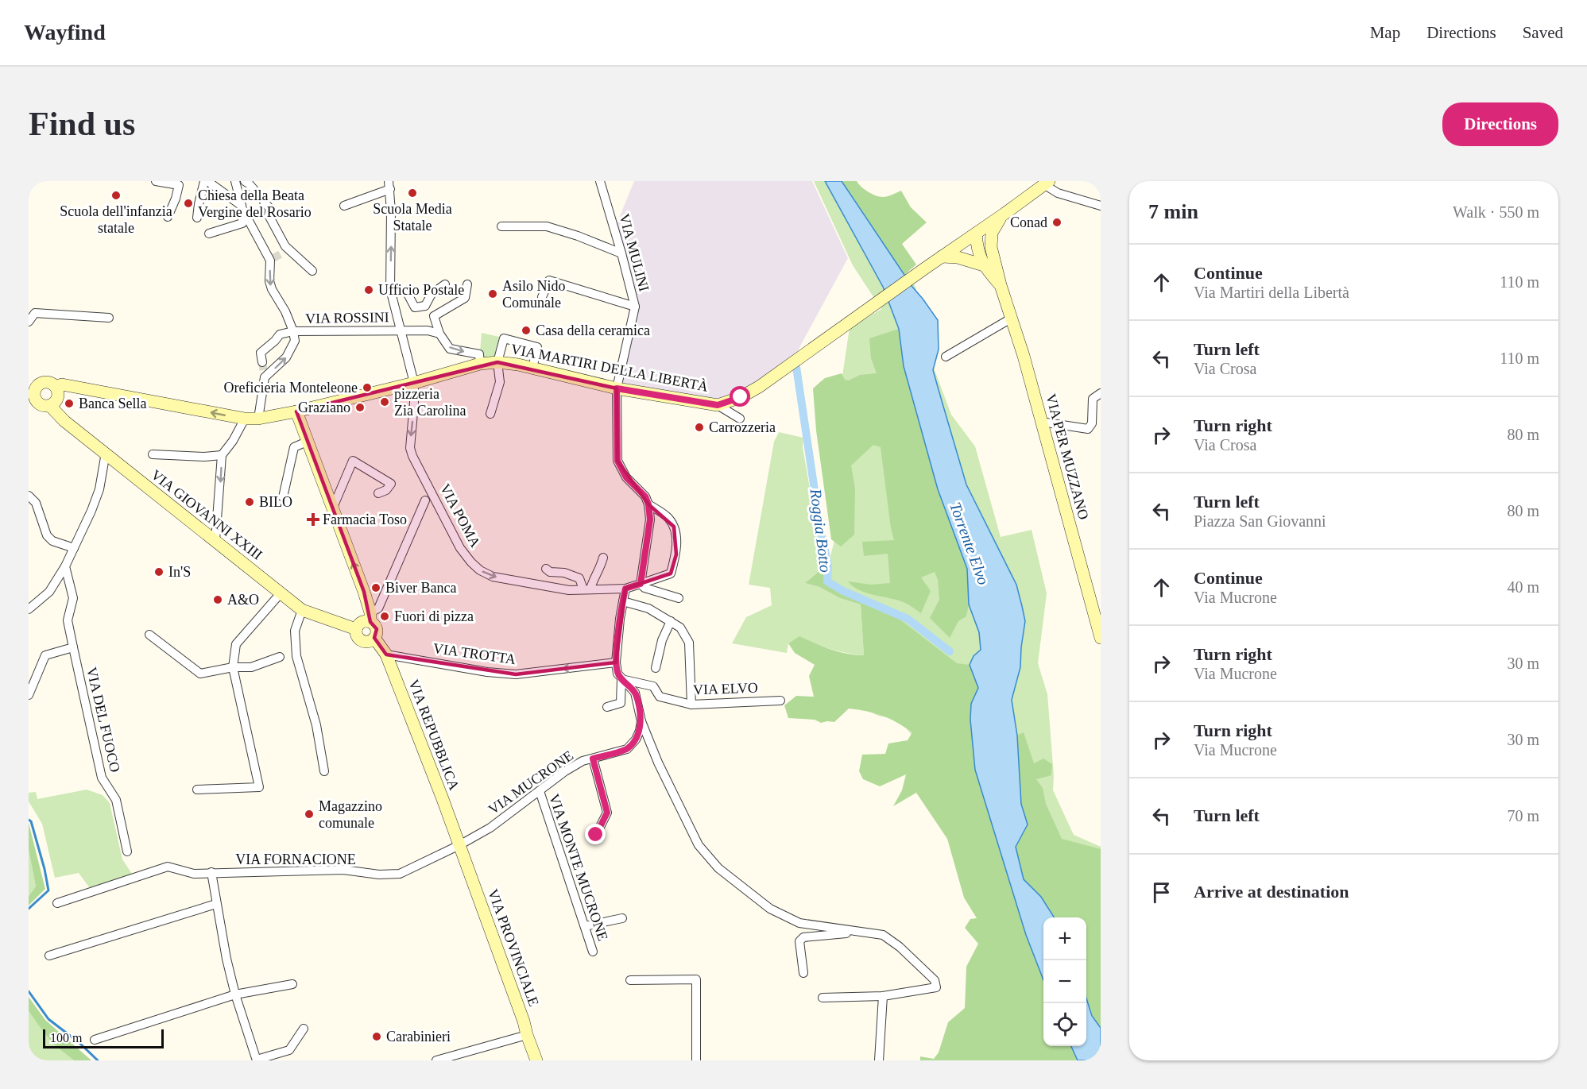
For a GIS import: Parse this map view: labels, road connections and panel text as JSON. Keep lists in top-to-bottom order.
{
  "streets": {
    "main road": [
      "VIA MARTIRI DELLA LIBERTÀ",
      "VIA PER MUZZANO",
      "VIA GIOVANNI XXIII",
      "VIA REPUBBLICA",
      "VIA PROVINCIALE"
    ],
    "street": [
      "VIA MULINI",
      "VIA ROSSINI",
      "VIA POMA",
      "VIA TROTTA",
      "VIA ELVO",
      "VIA DEL FUOCO",
      "VIA MUCRONE",
      "VIA FORNACIONE",
      "VIA MONTE MUCRONE"
    ]
  },
  "crossings": [
    ["VIA MULINI", "VIA MARTIRI DELLA LIBERTÀ"],
    ["VIA MULINI", "VIA POMA"],
    ["VIA ROSSINI", "VIA POMA"],
    ["VIA MARTIRI DELLA LIBERTÀ", "VIA GIOVANNI XXIII"],
    ["VIA MARTIRI DELLA LIBERTÀ", "VIA POMA"],
    ["VIA GIOVANNI XXIII", "VIA REPUBBLICA"],
    ["VIA TROTTA", "VIA REPUBBLICA"],
    ["VIA REPUBBLICA", "VIA MUCRONE"],
    ["VIA REPUBBLICA", "VIA FORNACIONE"],
    ["VIA REPUBBLICA", "VIA PROVINCIALE"],
    ["VIA MUCRONE", "VIA FORNACIONE"],
    ["VIA MUCRONE", "VIA MONTE MUCRONE"],
    ["VIA MUCRONE", "VIA PROVINCIALE"],
    ["VIA FORNACIONE", "VIA PROVINCIALE"]
  ],
  "one_way": ["VIA TROTTA"],
  "water": ["Roggia Botto", "Torrente Elvo"],
  "places": {
    "other": [
      "Scuola Media Statale",
      "Scuola dell'infanzia statale",
      "Chiesa della Beata Vergine del Rosario",
      "Conad",
      "Ufficio Postale",
      "Asilo Nido Comunale",
      "Casa della ceramica",
      "Oreficieria Monteleone",
      "pizzeria Zia Carolina",
      "Banca Sella",
      "Graziano",
      "Carrozzeria",
      "BILO",
      "In'S",
      "Biver Banca",
      "A&O",
      "Fuori di pizza",
      "Magazzino comunale",
      "Carabinieri"
    ],
    "health": ["Farmacia Toso"]
  },
  "scale_bar": "100 m",
  "page": {
    "header": "Wayfind",
    "nav": ["Map", "Directions", "Saved"],
    "buttons": "Directions",
    "title": "Find us",
    "heading": ["7 min", "Walk · 550 m"],
    "list": [
      ["Continue", "Via Martiri della Libertà", "110 m"],
      ["Turn left", "Via Crosa", "110 m"],
      ["Turn right", "Via Crosa", "80 m"],
      ["Turn left", "Piazza San Giovanni", "80 m"],
      ["Continue", "Via Mucrone", "40 m"],
      ["Turn right", "Via Mucrone", "30 m"],
      ["Turn right", "Via Mucrone", "30 m"],
      ["Turn left", "70 m"],
      "Arrive at destination"
    ],
    "map_buttons": ["+", "−"],
    "scale": "100 m"
  }
}
